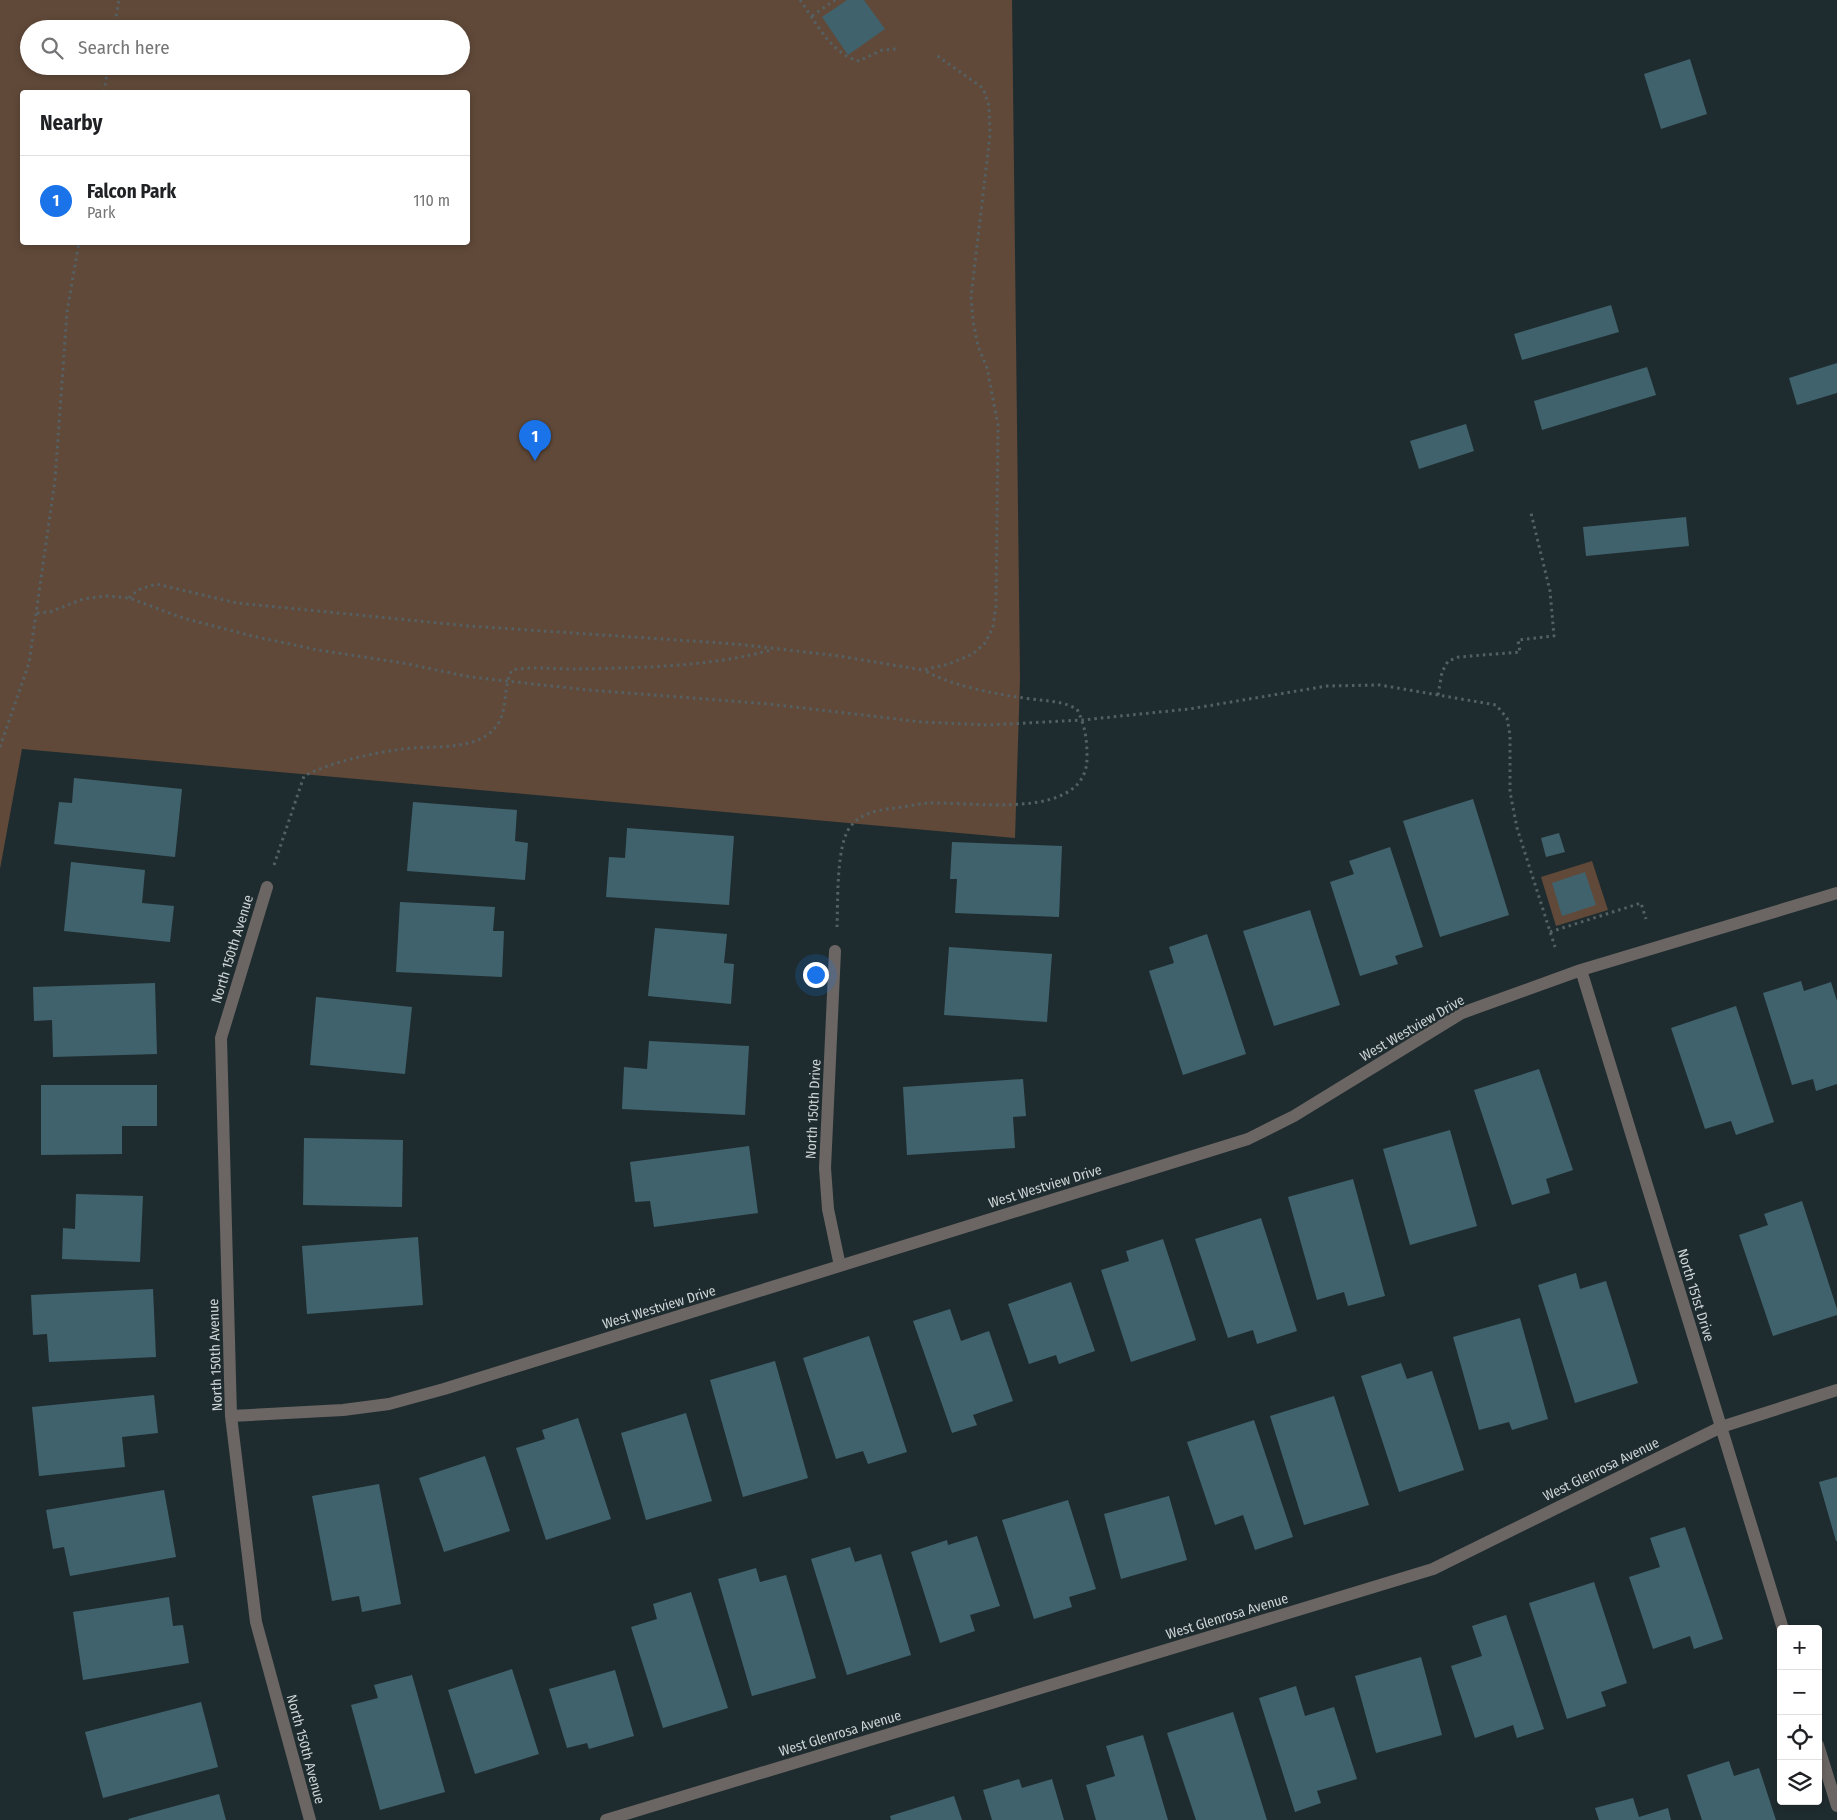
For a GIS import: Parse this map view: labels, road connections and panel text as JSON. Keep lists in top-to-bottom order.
{
  "streets": {
    "street": [
      "North 150th Avenue",
      "West Westview Drive",
      "North 150th Drive",
      "North 151st Drive",
      "West Glenrosa Avenue"
    ]
  },
  "crossings": [
    ["North 150th Avenue", "West Westview Drive"],
    ["West Westview Drive", "North 150th Drive"],
    ["West Westview Drive", "North 151st Drive"],
    ["North 151st Drive", "West Glenrosa Avenue"]
  ],
  "page": {
    "search": "Search here",
    "heading": "Nearby",
    "list": [
      {
        "mark": "1",
        "name": "Falcon Park",
        "note": "Park",
        "value": "110 m"
      }
    ],
    "pins": "1",
    "map_buttons": ["+", "−"]
  }
}
